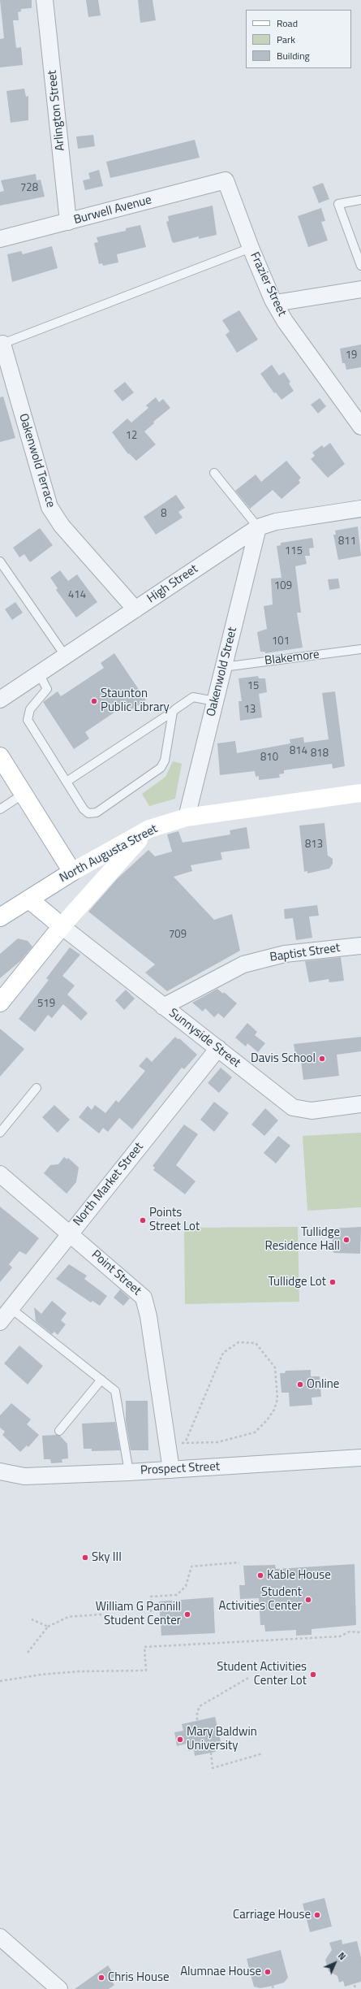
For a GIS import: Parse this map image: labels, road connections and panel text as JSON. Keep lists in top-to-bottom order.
{
  "streets": {
    "main road": ["North Augusta Street"],
    "street": [
      "Arlington Street",
      "Burwell Avenue",
      "Frazier Street",
      "Oakenwold Terrace",
      "High Street",
      "Oakenwold Street",
      "Baptist Street",
      "Sunnyside Street",
      "North Market Street",
      "Point Street",
      "Prospect Street"
    ],
    "lane": ["Blakemore"]
  },
  "crossings": [
    ["Arlington Street", "Burwell Avenue"],
    ["Burwell Avenue", "Frazier Street"],
    ["Oakenwold Terrace", "High Street"],
    ["High Street", "Oakenwold Street"],
    ["Blakemore", "Oakenwold Street"],
    ["Oakenwold Street", "North Augusta Street"],
    ["Baptist Street", "Sunnyside Street"],
    ["Sunnyside Street", "North Market Street"],
    ["North Market Street", "Point Street"],
    ["Point Street", "Prospect Street"]
  ],
  "places": [
    "Staunton Public Library",
    "Davis School",
    "Points Street Lot",
    "Tullidge Residence Hall",
    "Tullidge Lot",
    "Online",
    "Sky III",
    "Kable House",
    "Student Activities Center",
    "William G Pannill Student Center",
    "Student Activities Center Lot",
    "Mary Baldwin University",
    "Carriage House",
    "Alumnae House",
    "Chris House"
  ],
  "house_numbers": [
    "728",
    "19",
    "12",
    "8",
    "811",
    "115",
    "109",
    "414",
    "101",
    "15",
    "13",
    "814",
    "818",
    "810",
    "813",
    "709",
    "519"
  ],
  "legend": ["Road", "Park", "Building"],
  "north": "top right"
}
